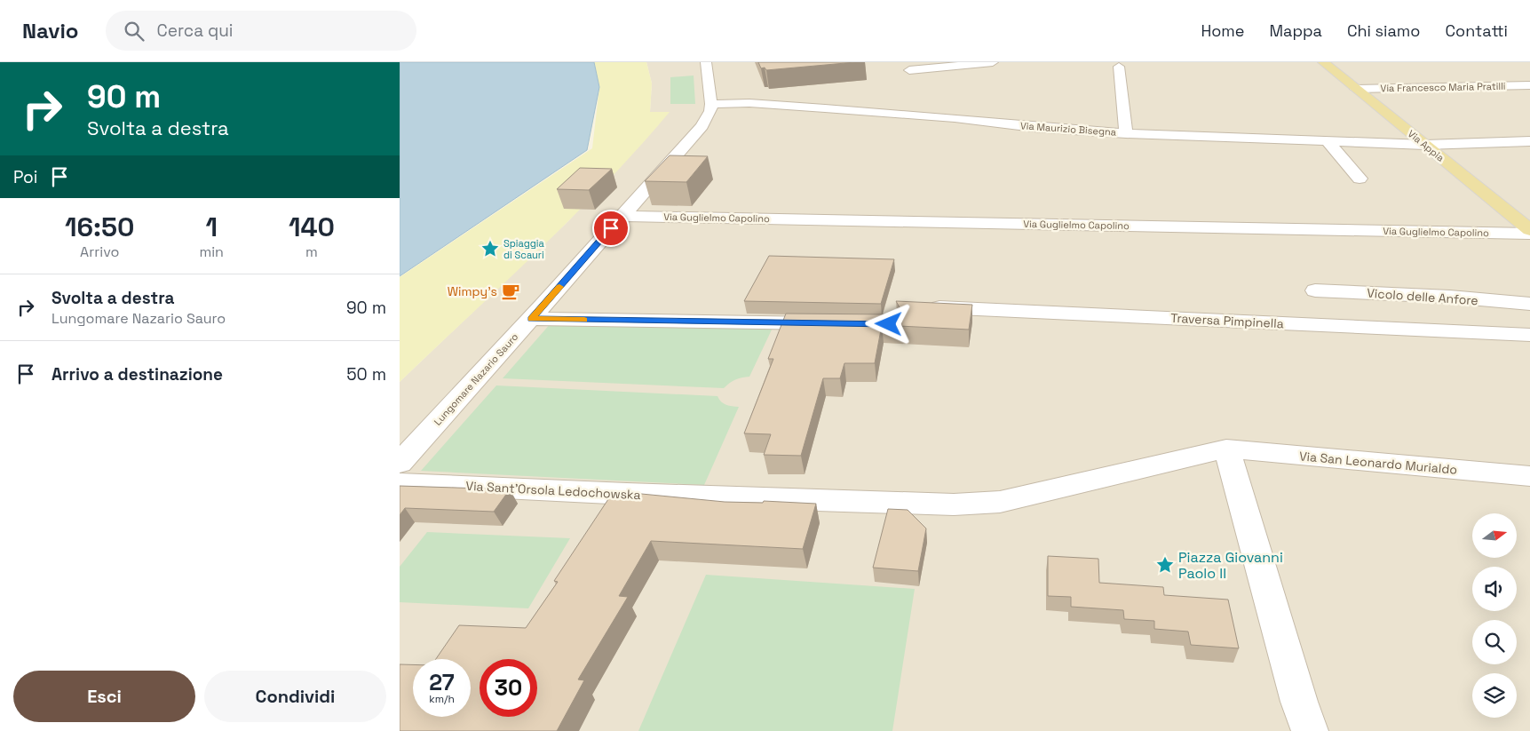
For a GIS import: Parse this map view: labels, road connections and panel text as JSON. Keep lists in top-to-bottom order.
{
  "streets": {
    "main road": ["Via Appia"],
    "street": [
      "Via Francesco Maria Pratilli",
      "Via Maurizio Bisegna",
      "Via Guglielmo Capolino",
      "Vicolo delle Anfore",
      "Traversa Pimpinella",
      "Lungomare Nazario Sauro",
      "Via San Leonardo Murialdo",
      "Via Sant'Orsola Ledochowska"
    ]
  },
  "crossings": [
    ["Via Francesco Maria Pratilli", "Via Appia"],
    ["Via Maurizio Bisegna", "Via Appia"],
    ["Via Maurizio Bisegna", "Lungomare Nazario Sauro"],
    ["Via Appia", "Via Guglielmo Capolino"],
    ["Via Guglielmo Capolino", "Lungomare Nazario Sauro"],
    ["Via San Leonardo Murialdo", "Via Sant'Orsola Ledochowska"]
  ],
  "places": {
    "place": ["Spiaggia di Scauri", "Piazza Giovanni Paolo II"],
    "cafe": ["Wimpy's"]
  },
  "north": "right",
  "page": {
    "header": "Navio",
    "search": "Cerca qui",
    "nav": [
      "Home",
      "Mappa",
      "Chi siamo",
      "Contatti"
    ],
    "turn": ["90 m", "Svolta a destra"],
    "then": "Poi",
    "eta": [
      "16:50",
      "Arrivo",
      "1",
      "min",
      "140",
      "m"
    ],
    "list": [
      {
        "name": "Svolta a destra",
        "note": "Lungomare Nazario Sauro",
        "value": "90 m"
      },
      {
        "name": "Arrivo a destinazione",
        "value": "50 m"
      }
    ],
    "speed": "27 km/h",
    "limit": "30",
    "buttons": ["Esci", "Condividi"]
  }
}
